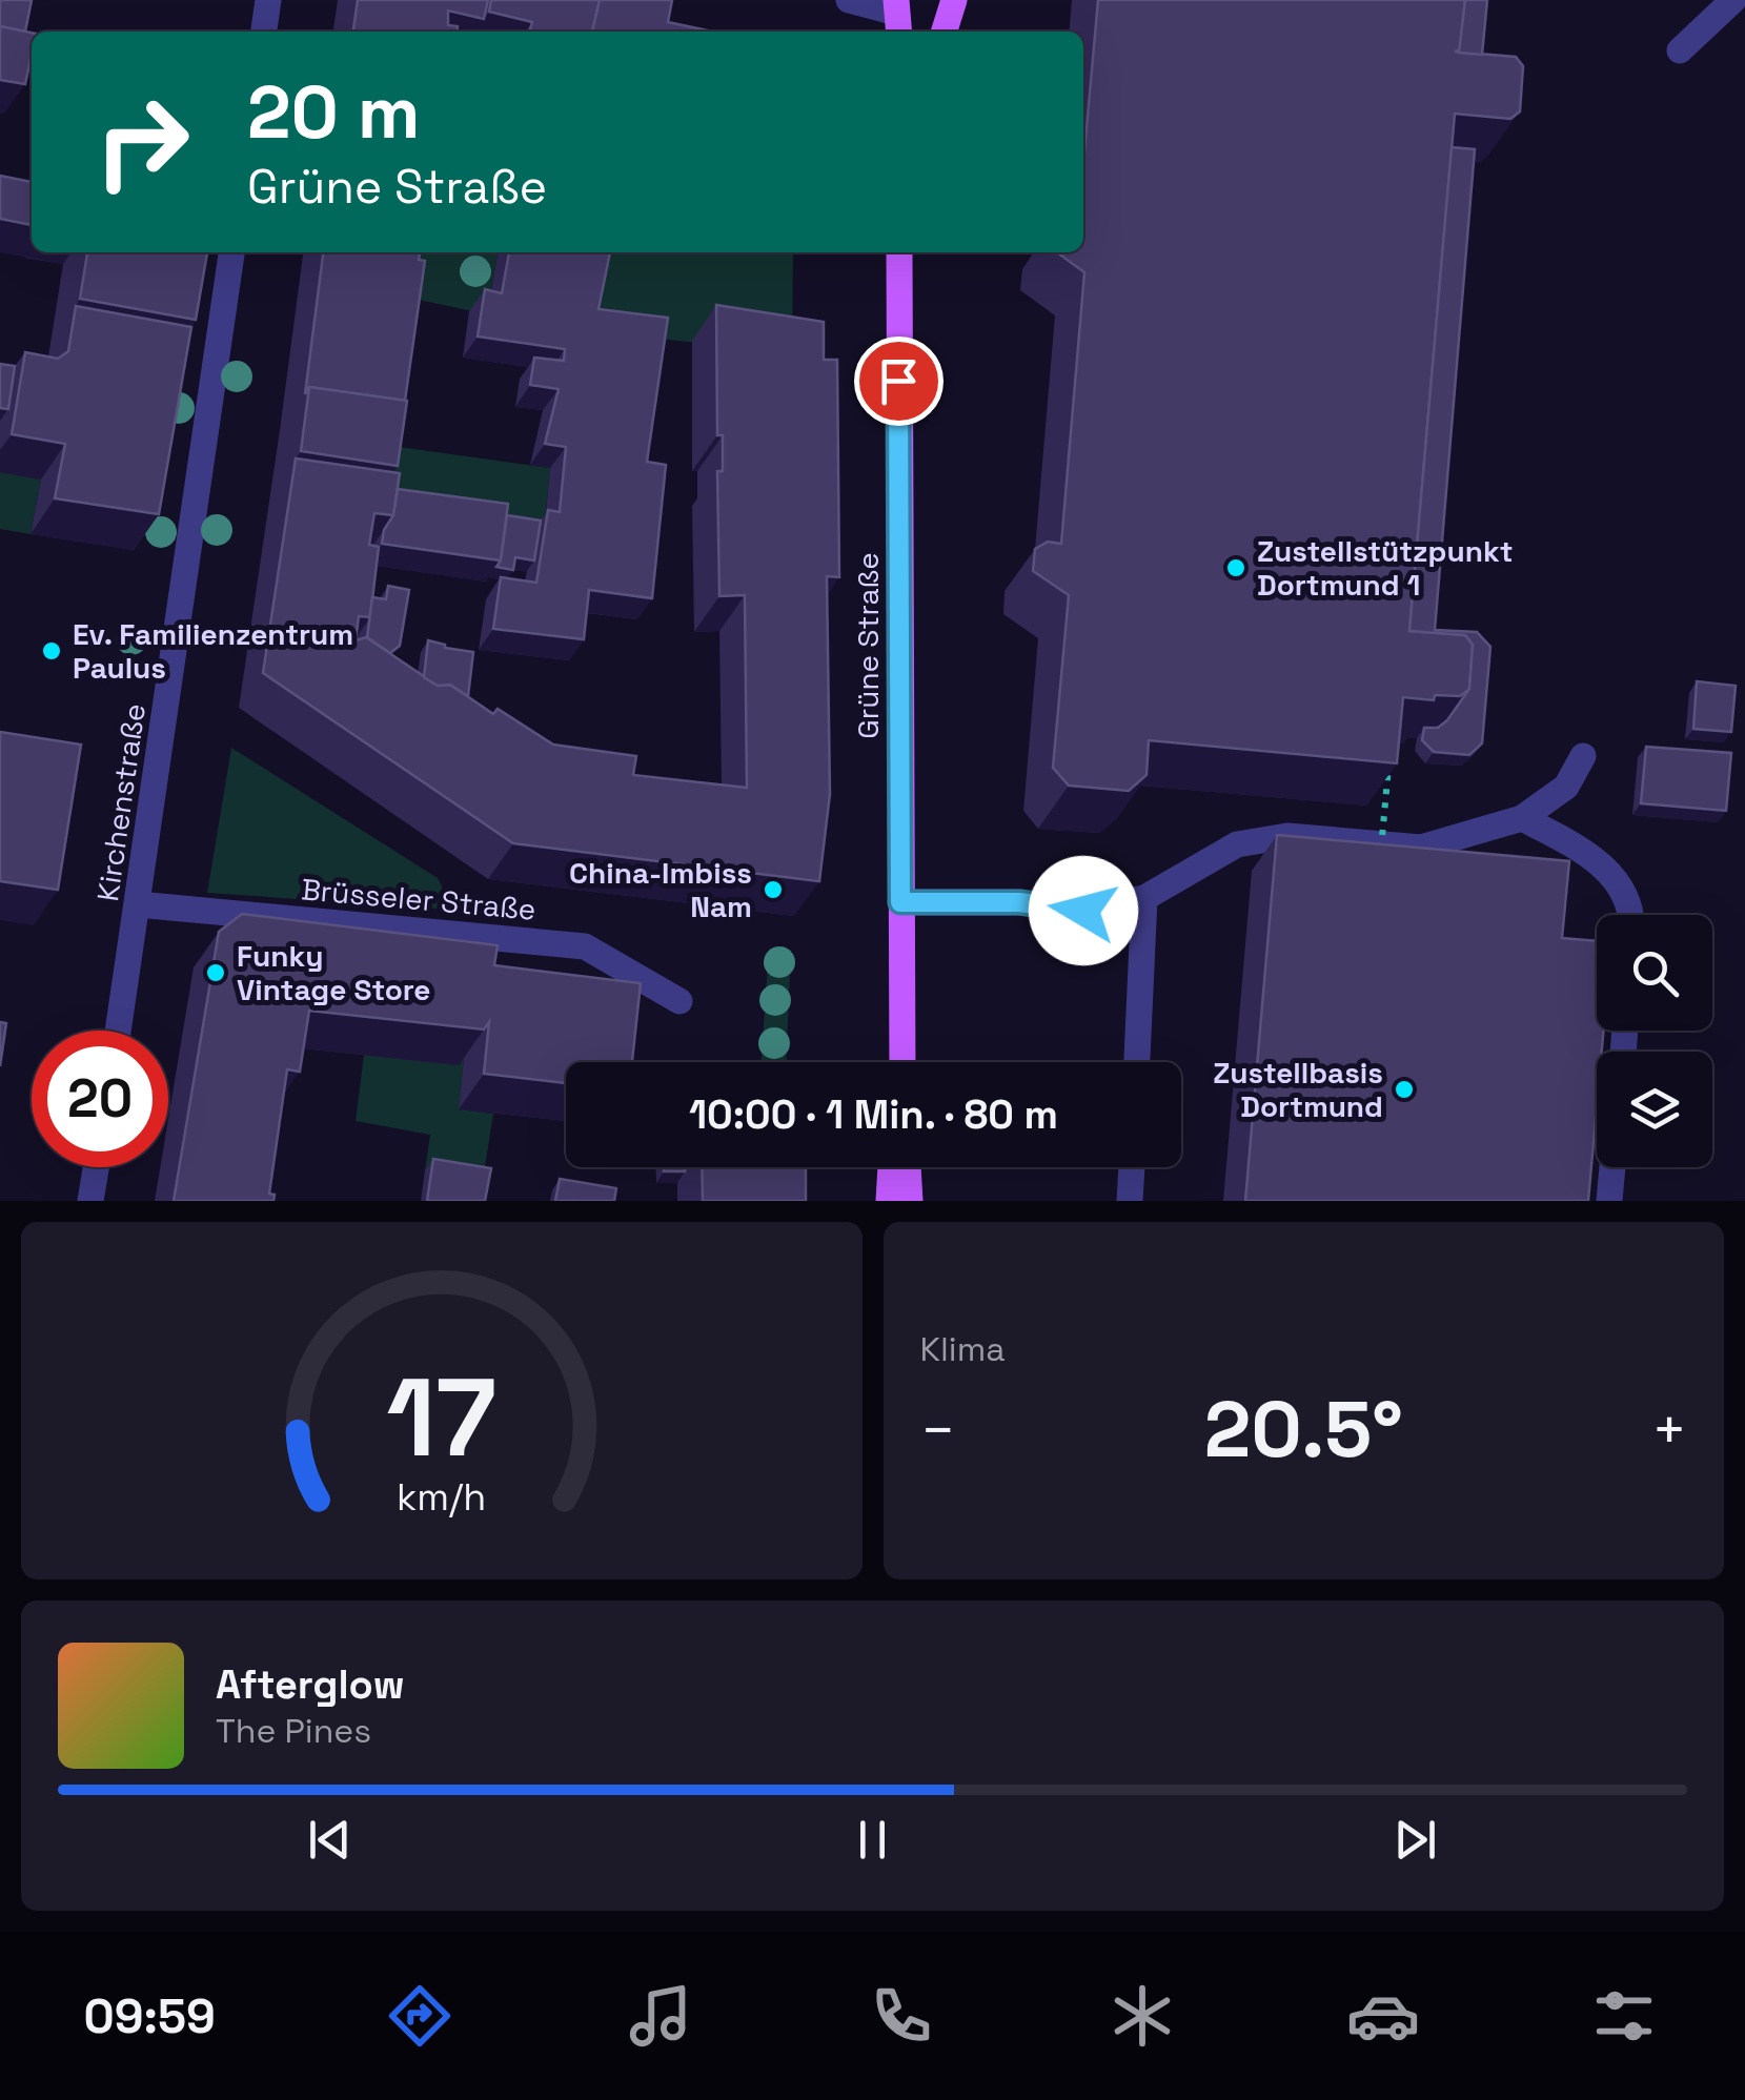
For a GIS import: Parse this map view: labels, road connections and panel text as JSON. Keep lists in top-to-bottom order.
{
  "streets": {
    "main road": ["Grüne Straße"],
    "street": ["Kirchenstraße", "Brüsseler Straße"]
  },
  "crossings": [
    ["Kirchenstraße", "Brüsseler Straße"]
  ],
  "places": [
    "Zustellstützpunkt Dortmund 1",
    "Ev. Familienzentrum Paulus",
    "China-Imbiss Nam",
    "Funky Vintage Store",
    "Zustellbasis Dortmund"
  ],
  "page": {
    "turn": ["20 m", "Grüne Straße"],
    "limit": "20",
    "trip": "10:00 · 1 Min. · 80 m",
    "tile": "Klima",
    "heat": ["−", "20.5°", "+"],
    "song": ["Afterglow", "The Pines"],
    "tabs": "09:59",
    "gauge": ["17", "km/h"]
  }
}
